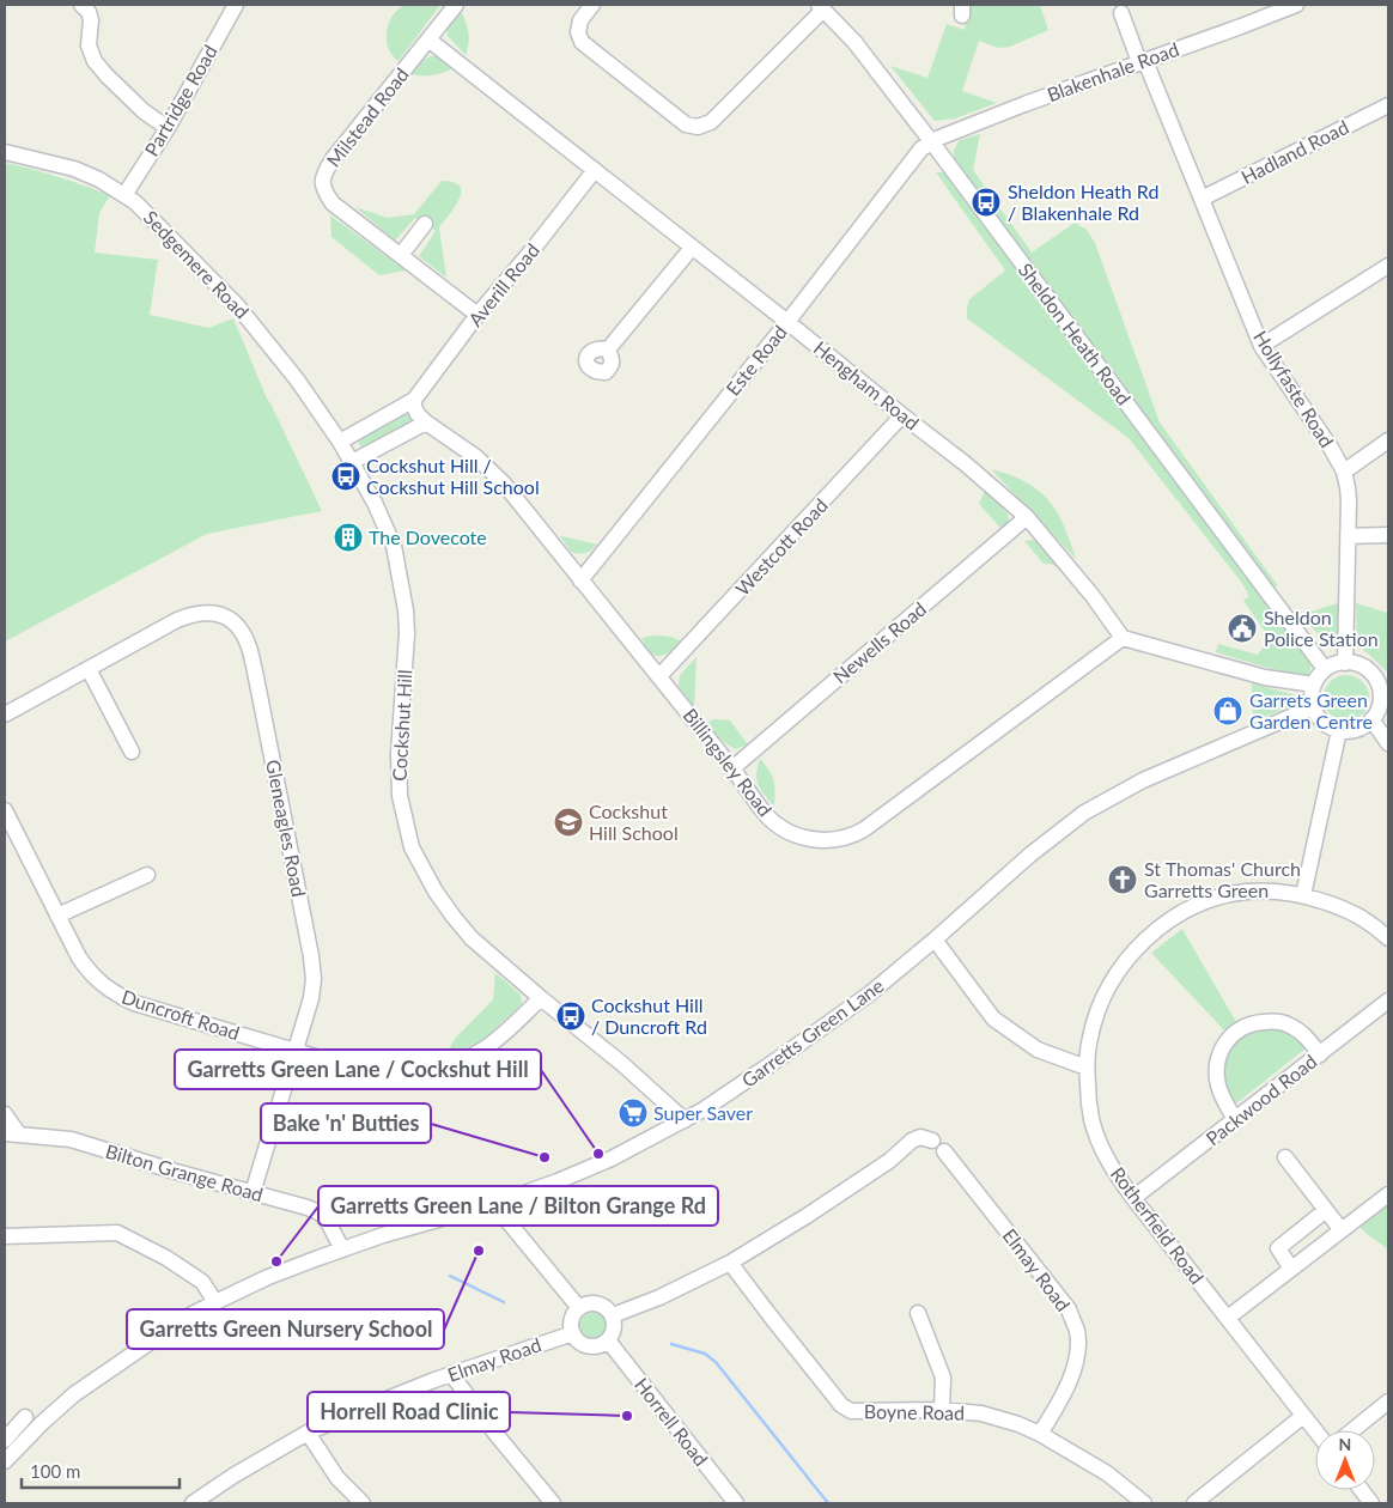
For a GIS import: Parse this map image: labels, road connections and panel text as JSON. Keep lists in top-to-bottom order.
{
  "streets": {
    "street": [
      "Blakenhale Road",
      "Partridge Road",
      "Milstead Road",
      "Hadland Road",
      "Sedgemere Road",
      "Averill Road",
      "Sheldon Heath Road",
      "Este Road",
      "Hengham Road",
      "Hollyfaste Road",
      "Westcott Road",
      "Newells Road",
      "Cockshut Hill",
      "Billingsley Road",
      "Gleneagles Road",
      "Duncroft Road",
      "Garretts Green Lane",
      "Packwood Road",
      "Bilton Grange Road",
      "Rotherfield Road",
      "Elmay Road",
      "Boyne Road",
      "Horrell Road"
    ]
  },
  "crossings": [
    ["Blakenhale Road", "Sheldon Heath Road"],
    ["Blakenhale Road", "Este Road"],
    ["Blakenhale Road", "Hollyfaste Road"],
    ["Partridge Road", "Sedgemere Road"],
    ["Milstead Road", "Averill Road"],
    ["Milstead Road", "Hengham Road"],
    ["Hadland Road", "Hollyfaste Road"],
    ["Sedgemere Road", "Averill Road"],
    ["Sedgemere Road", "Cockshut Hill"],
    ["Averill Road", "Hengham Road"],
    ["Averill Road", "Cockshut Hill"],
    ["Sheldon Heath Road", "Este Road"],
    ["Sheldon Heath Road", "Hollyfaste Road"],
    ["Sheldon Heath Road", "Garretts Green Lane"],
    ["Este Road", "Hengham Road"],
    ["Este Road", "Billingsley Road"],
    ["Hengham Road", "Westcott Road"],
    ["Hengham Road", "Newells Road"],
    ["Hengham Road", "Billingsley Road"],
    ["Hollyfaste Road", "Garretts Green Lane"],
    ["Westcott Road", "Billingsley Road"],
    ["Newells Road", "Billingsley Road"],
    ["Cockshut Hill", "Duncroft Road"],
    ["Cockshut Hill", "Garretts Green Lane"],
    ["Gleneagles Road", "Duncroft Road"],
    ["Gleneagles Road", "Bilton Grange Road"],
    ["Garretts Green Lane", "Bilton Grange Road"],
    ["Packwood Road", "Rotherfield Road"],
    ["Elmay Road", "Boyne Road"],
    ["Elmay Road", "Horrell Road"]
  ],
  "places": {
    "bus stop": ["Sheldon Heath Rd / Blakenhale Rd", "Cockshut Hill / Cockshut Hill School", "Cockshut Hill / Duncroft Rd"],
    "building": ["The Dovecote"],
    "public building": ["Sheldon Police Station"],
    "shop": ["Garrets Green Garden Centre"],
    "school or university": ["Cockshut Hill School"],
    "church": ["St Thomas' Church Garretts Green"],
    "supermarket": ["Super Saver"],
    "other": [
      "Garretts Green Lane / Cockshut Hill",
      "Bake 'n' Butties",
      "Garretts Green Nursery School",
      "Garretts Green Lane / Bilton Grange Rd",
      "Horrell Road Clinic"
    ]
  },
  "scale_bar": "100 m",
  "north": "top"
}
